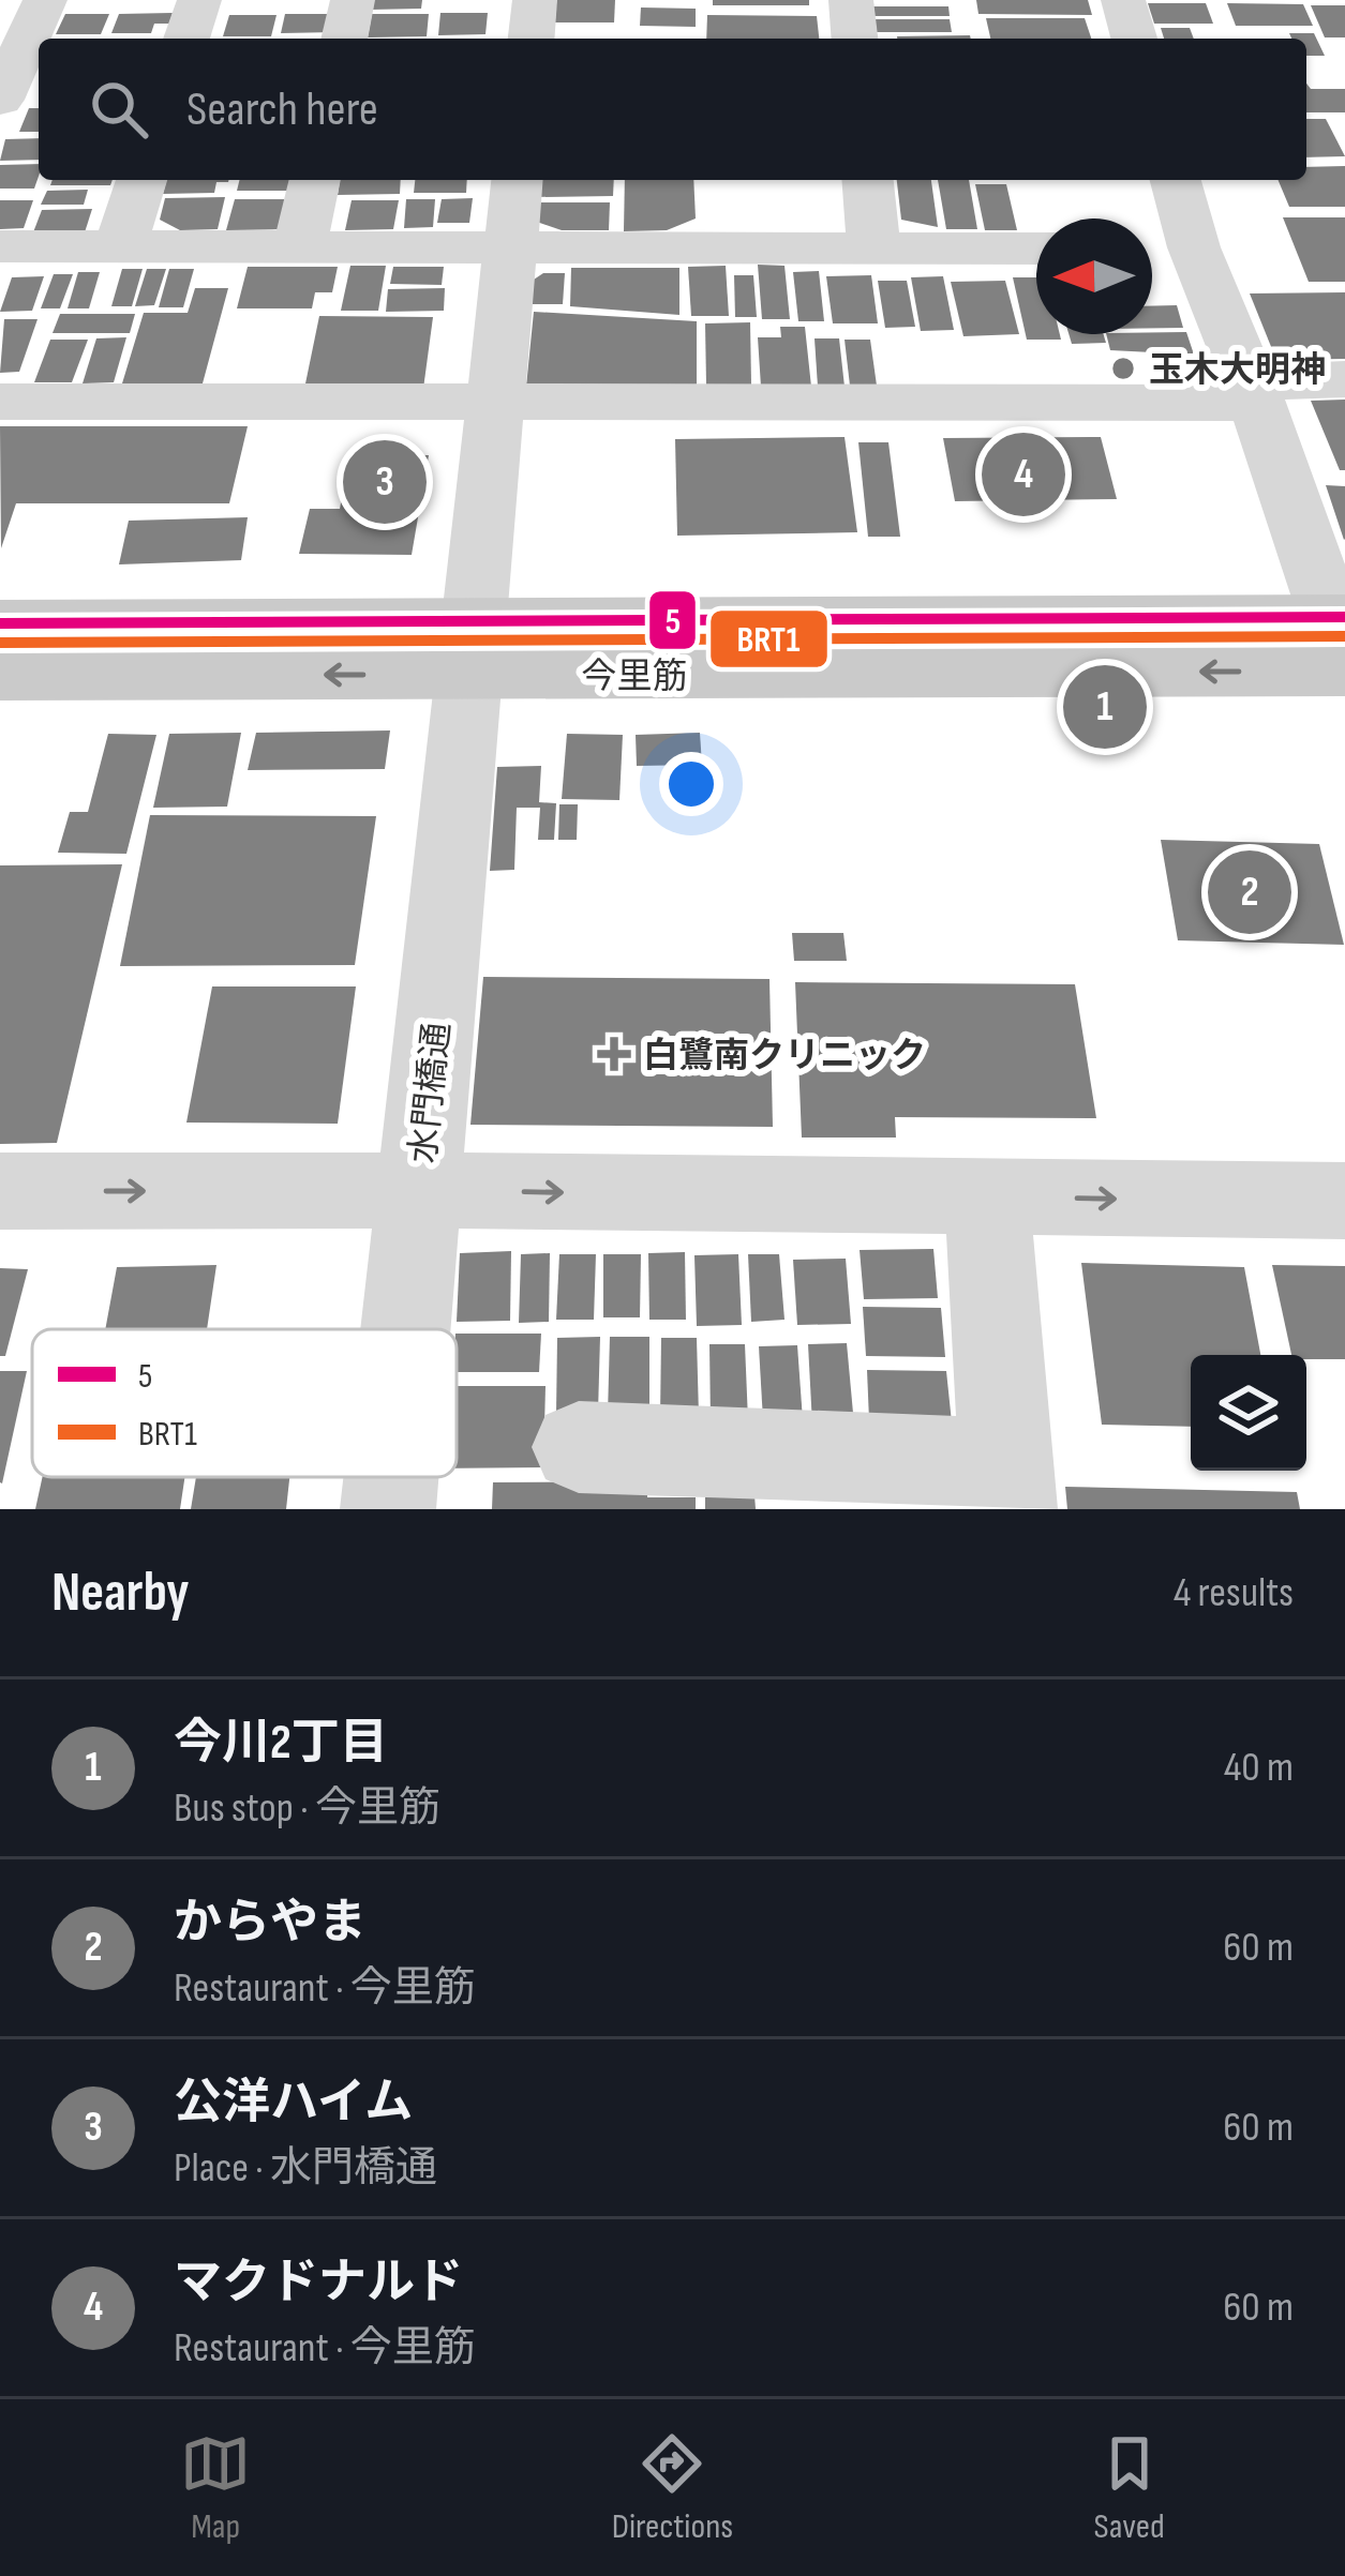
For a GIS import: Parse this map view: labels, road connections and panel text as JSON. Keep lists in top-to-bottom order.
{
  "streets": {
    "main road": ["今里筋"],
    "street": ["水門橋通"]
  },
  "crossings": [
    ["今里筋", "水門橋通"]
  ],
  "places": {
    "other": ["玉木大明神"],
    "health": ["白鷺南クリニック"]
  },
  "lines": ["transit line 5", "transit line BRT1"],
  "legend": ["5", "BRT1"],
  "north": "left",
  "page": {
    "search": "Search here",
    "pins": [
      "4",
      "3",
      "1",
      "2"
    ],
    "heading": ["Nearby", "4 results"],
    "list": [
      {
        "mark": "1",
        "name": "今川2丁目",
        "note": "Bus stop · 今里筋",
        "value": "40 m"
      },
      {
        "mark": "2",
        "name": "からやま",
        "note": "Restaurant · 今里筋",
        "value": "60 m"
      },
      {
        "mark": "3",
        "name": "公洋ハイム",
        "note": "Place · 水門橋通",
        "value": "60 m"
      },
      {
        "mark": "4",
        "name": "マクドナルド",
        "note": "Restaurant · 今里筋",
        "value": "60 m"
      }
    ],
    "nav": ["Map", "Directions", "Saved"]
  }
}
